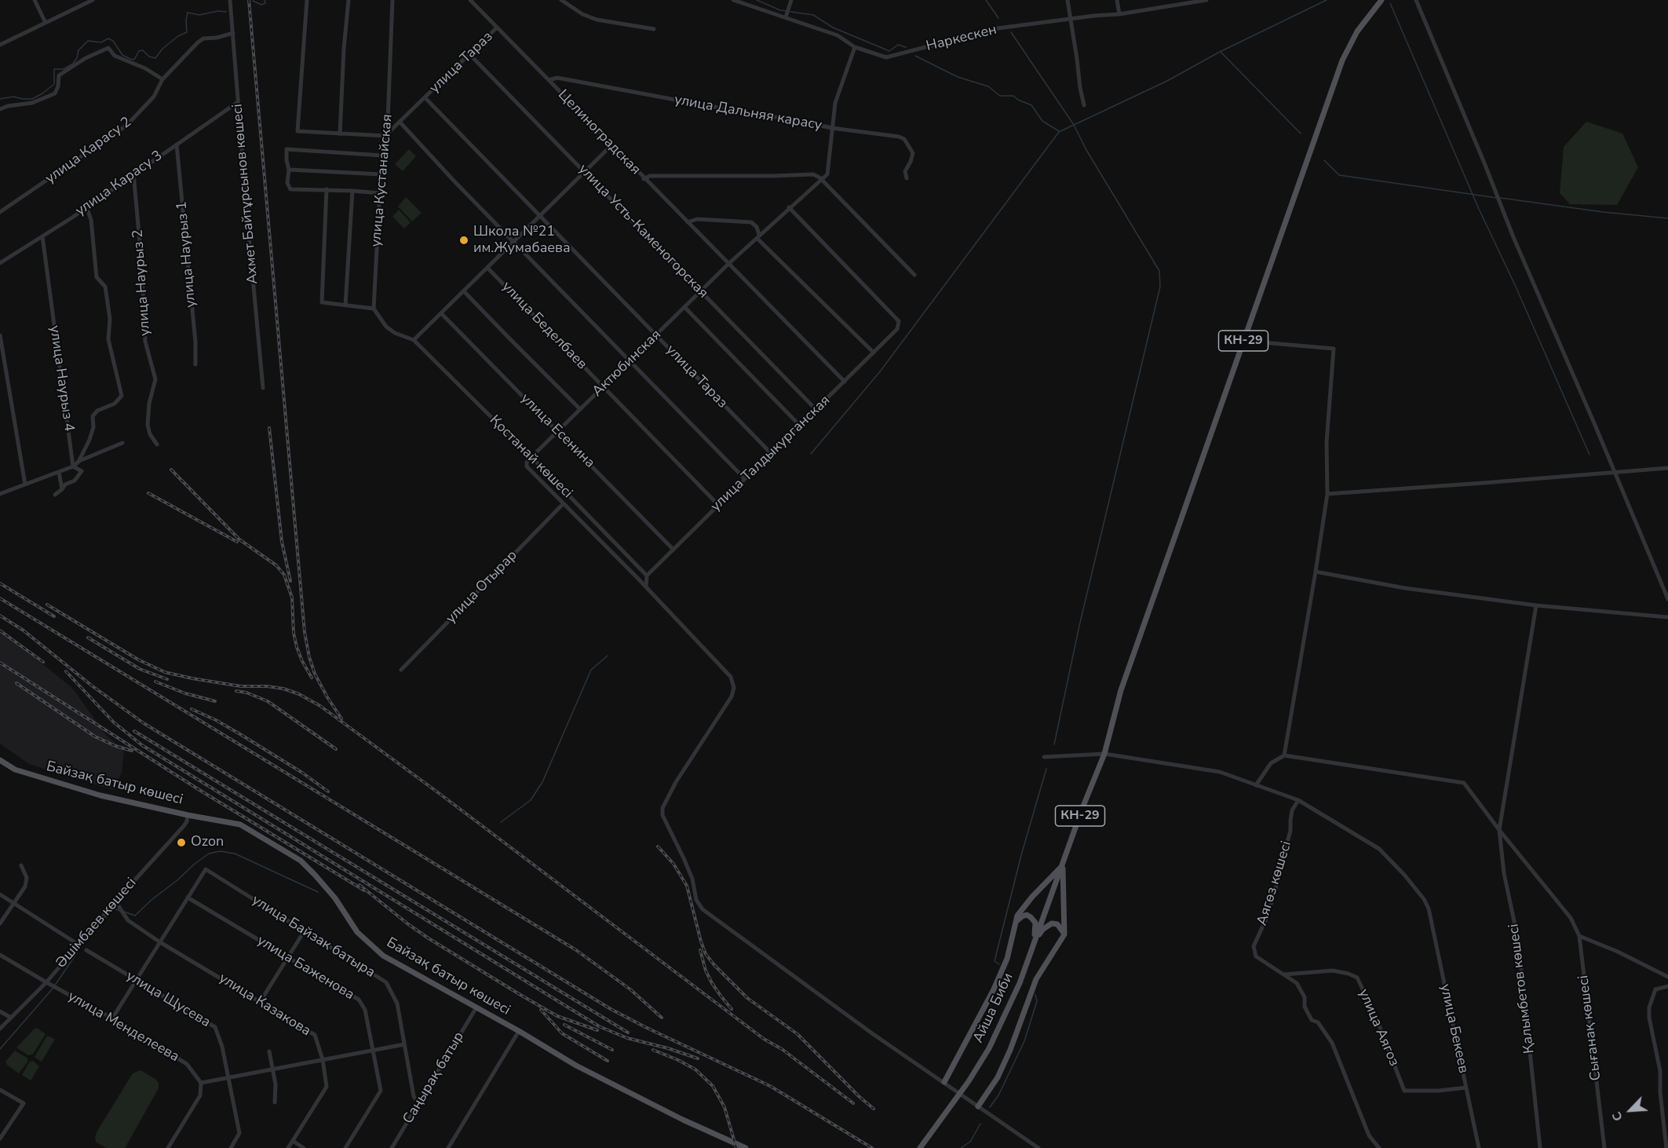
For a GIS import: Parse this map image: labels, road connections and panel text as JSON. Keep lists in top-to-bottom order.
{
  "streets": {
    "main road": ["КН-29", "Байзақ батыр көшесі", "Айша Биби"],
    "street": [
      "Наркескен",
      "улица Тараз",
      "улица Дальняя карасу",
      "Целиноградская",
      "улица Карасу 2",
      "улица Кустанайская",
      "улица Карасу 3",
      "Ахмет Байтұрсынов көшесі",
      "улица Усть-Каменогорская",
      "улица Наурыз 1",
      "улица Наурыз 2",
      "улица Беделбаев",
      "Актюбинская",
      "улица Наурыз 4",
      "улица Есенина",
      "улица Талдыкурганская",
      "Қостанай көшесі",
      "улица Отырар",
      "Аягөз көшесі",
      "Әшімбаев көшесі",
      "улица Байзак батыра",
      "улица Баженова",
      "Қалымбетов көшесі",
      "улица Щусева",
      "улица Казакова",
      "улица Менделеева",
      "улица Аягоз",
      "Сығанақ көшесі",
      "улица Бекеев",
      "Саңырақ батыр"
    ]
  },
  "crossings": [
    ["улица Тараз", "Целиноградская"],
    ["улица Тараз", "улица Кустанайская"],
    ["улица Тараз", "улица Усть-Каменогорская"],
    ["улица Тараз", "Актюбинская"],
    ["улица Тараз", "улица Талдыкурганская"],
    ["улица Дальняя карасу", "Целиноградская"],
    ["Целиноградская", "Актюбинская"],
    ["Целиноградская", "улица Талдыкурганская"],
    ["улица Карасу 2", "Ахмет Байтұрсынов көшесі"],
    ["улица Карасу 3", "Ахмет Байтұрсынов көшесі"],
    ["улица Карасу 3", "улица Наурыз 1"],
    ["улица Карасу 3", "улица Наурыз 2"],
    ["улица Карасу 3", "улица Наурыз 4"],
    ["улица Усть-Каменогорская", "Актюбинская"],
    ["улица Усть-Каменогорская", "улица Талдыкурганская"],
    ["улица Беделбаев", "Актюбинская"],
    ["улица Беделбаев", "улица Талдыкурганская"],
    ["КН-29", "Айша Биби"],
    ["Актюбинская", "улица Есенина"],
    ["Актюбинская", "улица Талдыкурганская"],
    ["Актюбинская", "Қостанай көшесі"],
    ["Актюбинская", "улица Отырар"],
    ["улица Есенина", "улица Талдыкурганская"],
    ["улица Талдыкурганская", "Қостанай көшесі"],
    ["Байзақ батыр көшесі", "Әшімбаев көшесі"],
    ["Байзақ батыр көшесі", "Саңырақ батыр"],
    ["Аягөз көшесі", "улица Аягоз"],
    ["Аягөз көшесі", "улица Бекеев"],
    ["Әшімбаев көшесі", "улица Казакова"],
    ["Әшімбаев көшесі", "улица Менделеева"],
    ["улица Байзак батыра", "улица Баженова"],
    ["улица Байзак батыра", "Саңырақ батыр"],
    ["Қалымбетов көшесі", "Сығанақ көшесі"],
    ["улица Аягоз", "улица Бекеев"]
  ],
  "places": ["Школа №21 им.Жумабаева", "Ozon"],
  "north": "bottom left"
}
